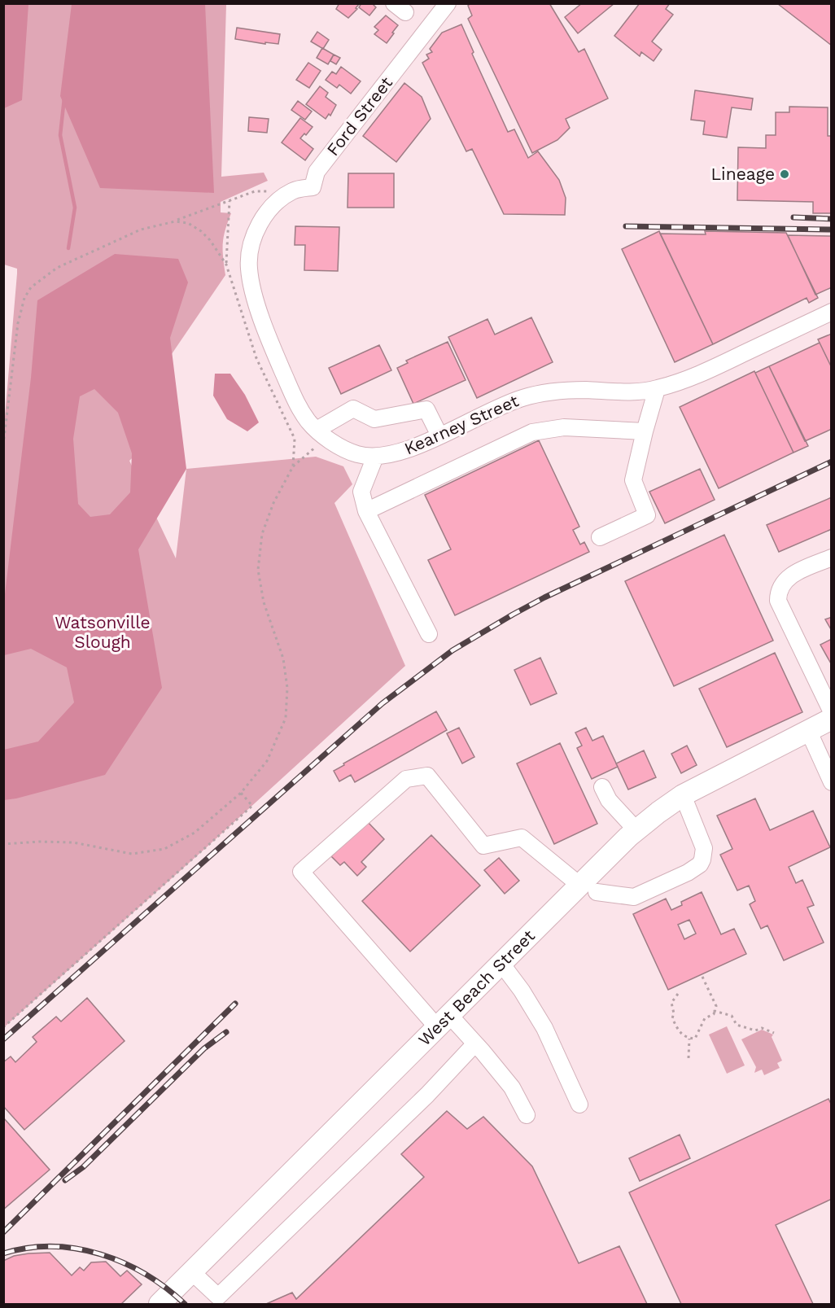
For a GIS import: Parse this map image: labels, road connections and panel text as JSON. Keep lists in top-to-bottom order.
{
  "streets": {
    "main road": ["West Beach Street"],
    "street": ["Ford Street", "Kearney Street"]
  },
  "crossings": [
    ["Ford Street", "Kearney Street"]
  ],
  "parks": ["Watsonville Slough"],
  "places": ["Lineage"]
}
